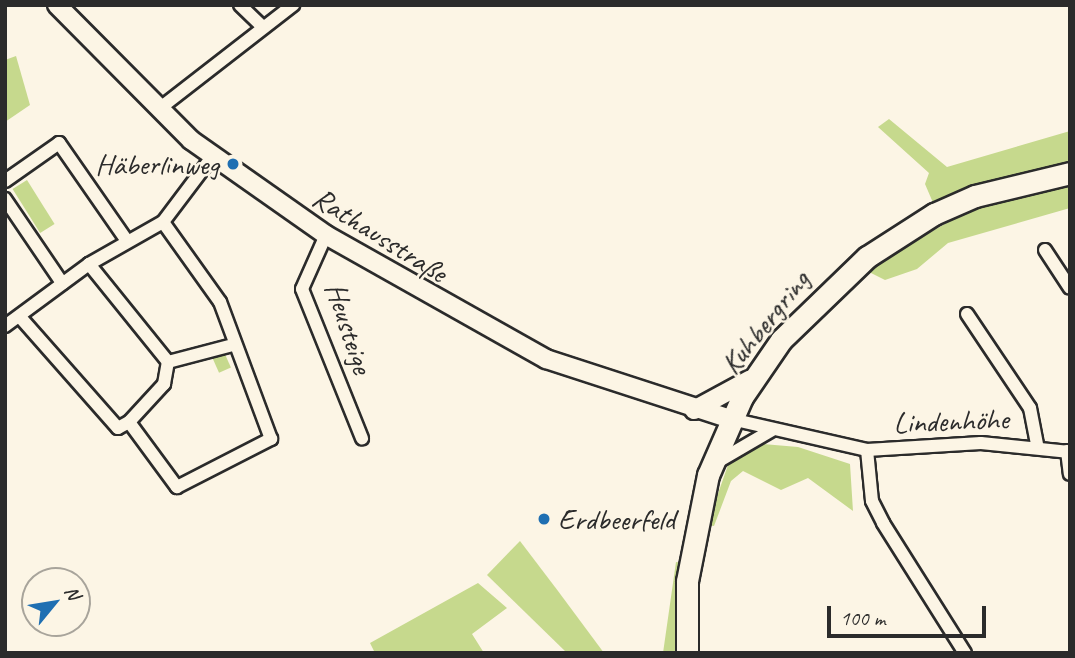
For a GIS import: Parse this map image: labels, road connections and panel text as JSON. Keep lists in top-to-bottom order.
{
  "streets": {
    "main road": ["Kuhbergring"],
    "street": ["Rathausstraße", "Heusteige", "Lindenhöhe"]
  },
  "crossings": [
    ["Rathausstraße", "Kuhbergring"],
    ["Rathausstraße", "Heusteige"],
    ["Rathausstraße", "Lindenhöhe"],
    ["Kuhbergring", "Lindenhöhe"]
  ],
  "places": ["Häberlinweg", "Erdbeerfeld"],
  "scale_bar": "100 m",
  "north": "top right"
}
